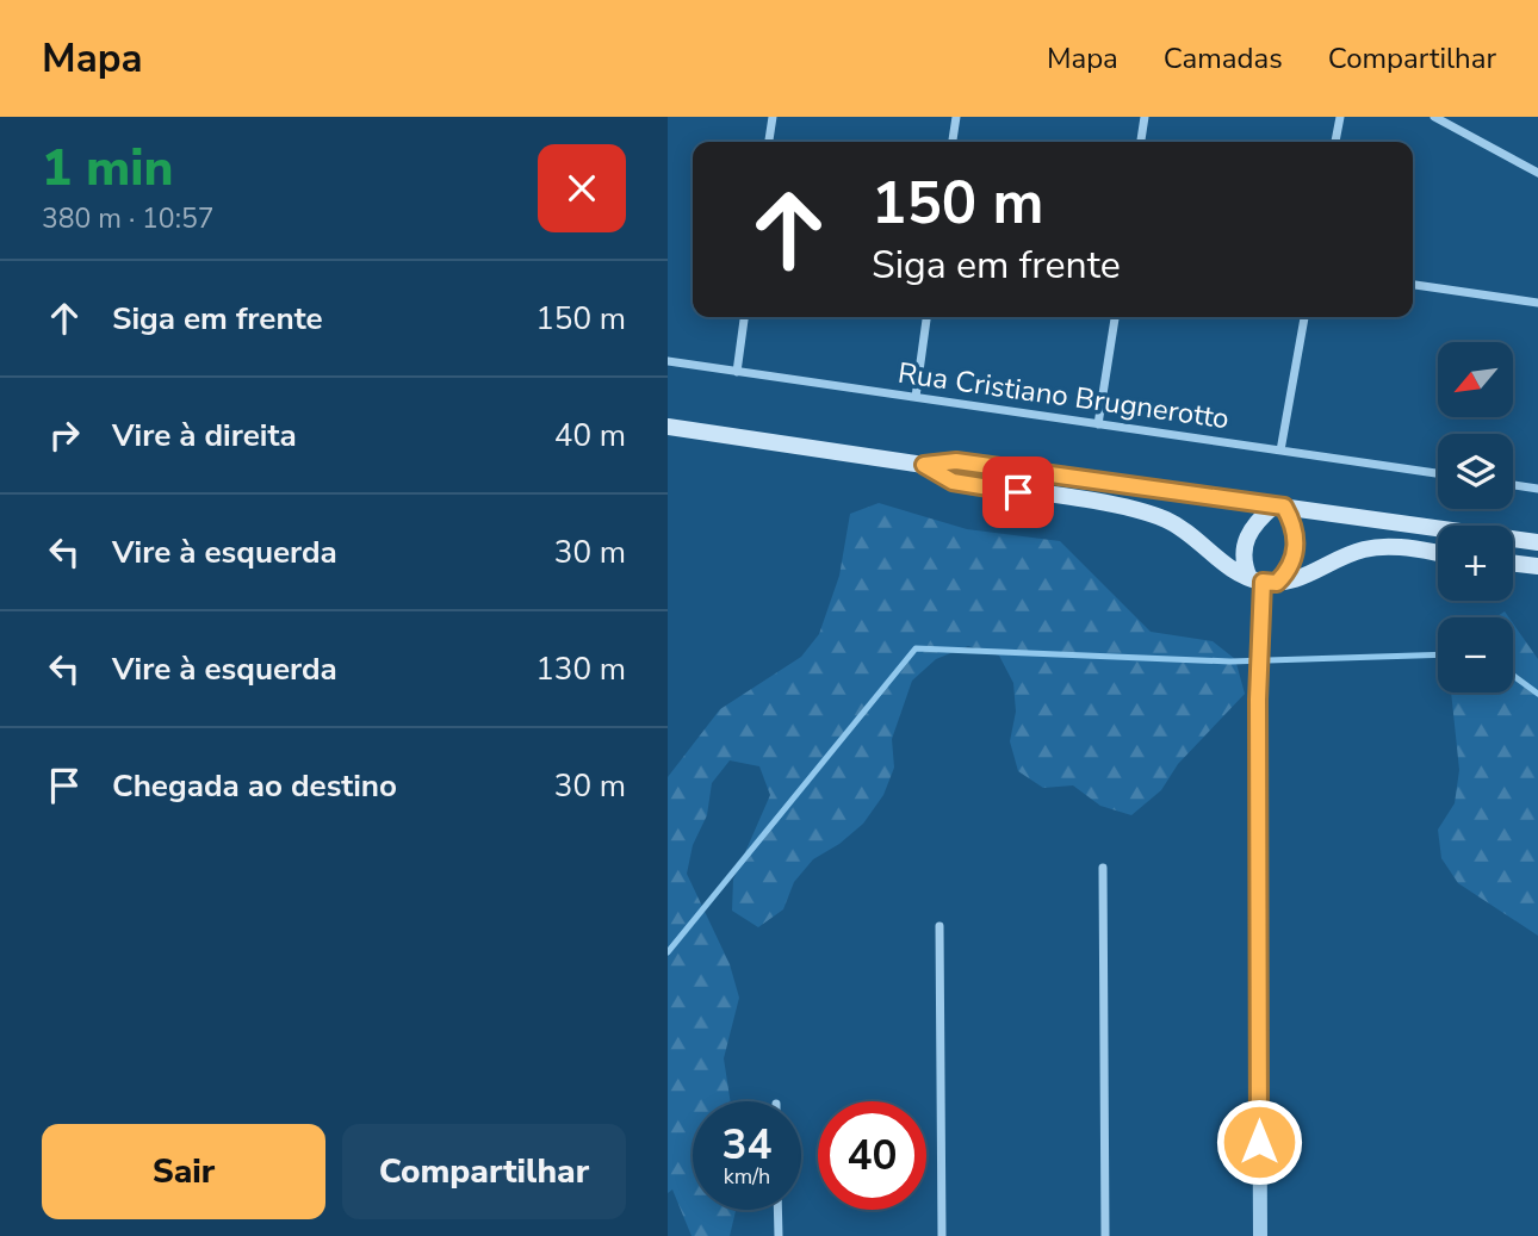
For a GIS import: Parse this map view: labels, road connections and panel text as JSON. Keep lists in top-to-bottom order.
{
  "streets": {
    "street": ["Rua Cristiano Brugnerotto"]
  },
  "north": "bottom left",
  "page": {
    "header": "Mapa",
    "nav": ["Mapa", "Camadas", "Compartilhar"],
    "heading": ["1 min", "380 m · 10:57"],
    "turn": ["150 m", "Siga em frente"],
    "list": [
      {
        "name": "Siga em frente",
        "value": "150 m"
      },
      {
        "name": "Vire à direita",
        "value": "40 m"
      },
      {
        "name": "Vire à esquerda",
        "value": "30 m"
      },
      {
        "name": "Vire à esquerda",
        "value": "130 m"
      },
      {
        "name": "Chegada ao destino",
        "value": "30 m"
      }
    ],
    "map_buttons": ["+", "−"],
    "speed": "34 km/h",
    "limit": "40",
    "buttons": ["Sair", "Compartilhar"]
  }
}
